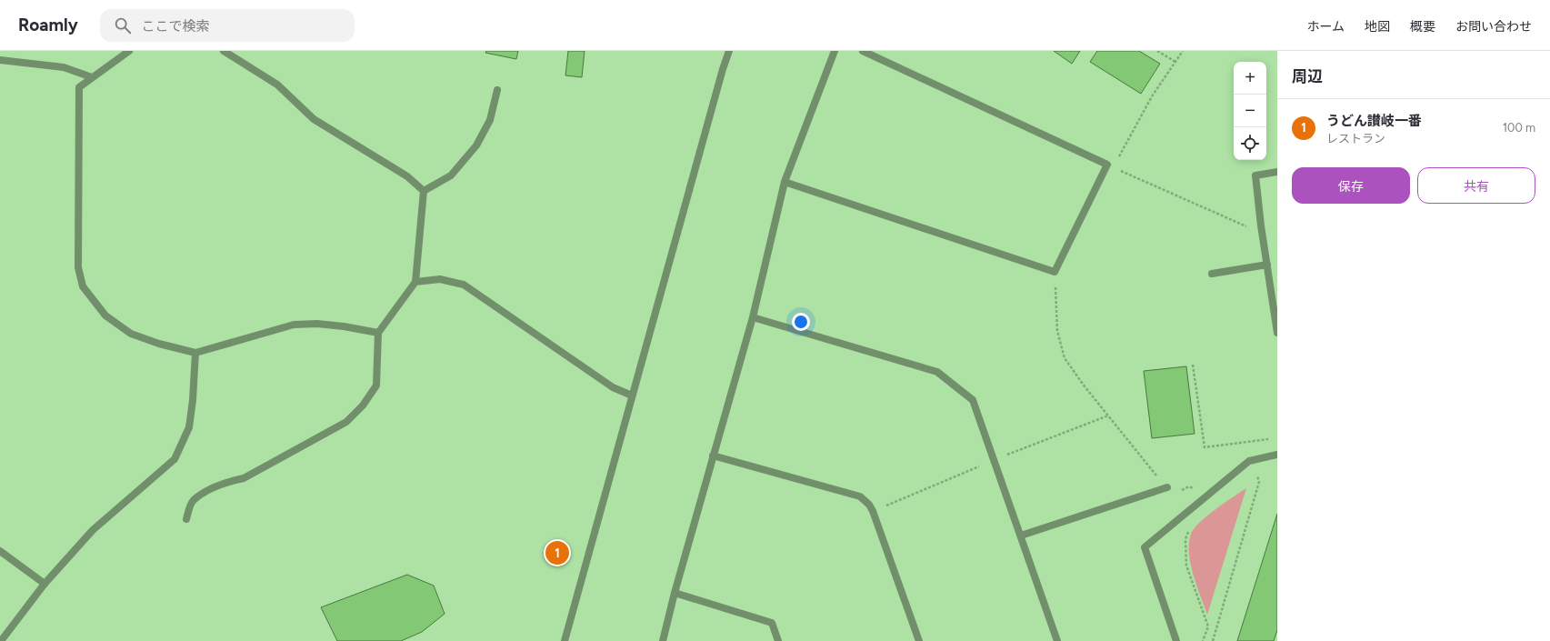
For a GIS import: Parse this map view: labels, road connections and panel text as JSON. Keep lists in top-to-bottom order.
{
  "page": {
    "header": "Roamly",
    "search": "ここで検索",
    "nav": [
      "ホーム",
      "地図",
      "概要",
      "お問い合わせ"
    ],
    "heading": "周辺",
    "map_buttons": ["+", "−"],
    "list": [
      {
        "mark": "1",
        "name": "うどん讃岐一番",
        "note": "レストラン",
        "value": "100 m"
      }
    ],
    "buttons": ["保存", "共有"],
    "pins": "1"
  }
}
